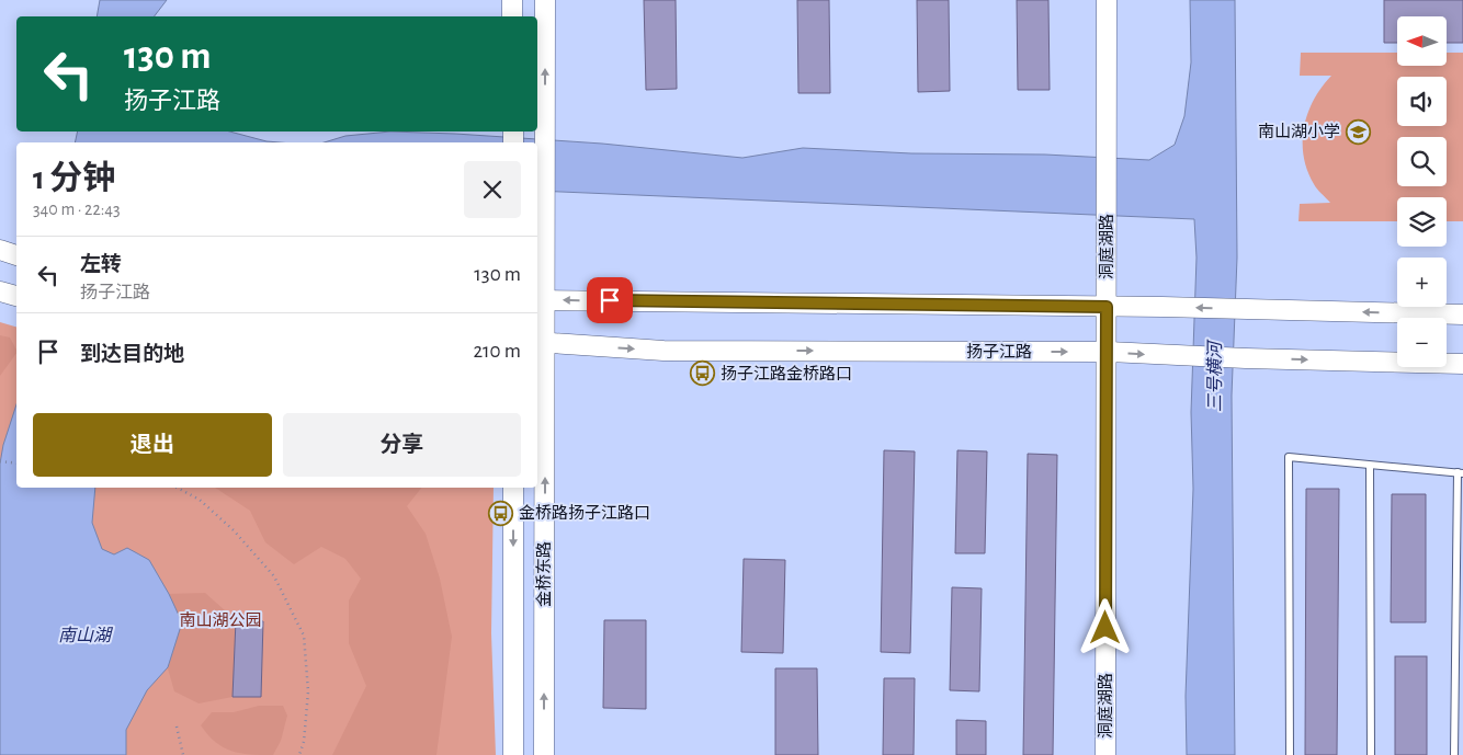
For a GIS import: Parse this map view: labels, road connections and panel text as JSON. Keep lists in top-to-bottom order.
{
  "streets": {
    "main road": ["洞庭湖路", "扬子江路", "金桥东路"]
  },
  "crossings": [
    ["洞庭湖路", "扬子江路"],
    ["扬子江路", "金桥东路"]
  ],
  "water": ["三号横河", "南山湖"],
  "parks": ["南山湖公园"],
  "places": {
    "school or university": ["南山湖小学"],
    "bus stop": ["扬子江路金桥路口", "金桥路扬子江路口"]
  },
  "north": "left",
  "page": {
    "map_buttons": ["+", "−"],
    "turn": ["130 m", "扬子江路"],
    "heading": ["1 分钟", "340 m · 22:43"],
    "list": [
      {
        "name": "左转",
        "note": "扬子江路",
        "value": "130 m"
      },
      {
        "name": "到达目的地",
        "value": "210 m"
      }
    ],
    "buttons": ["退出", "分享"]
  }
}
